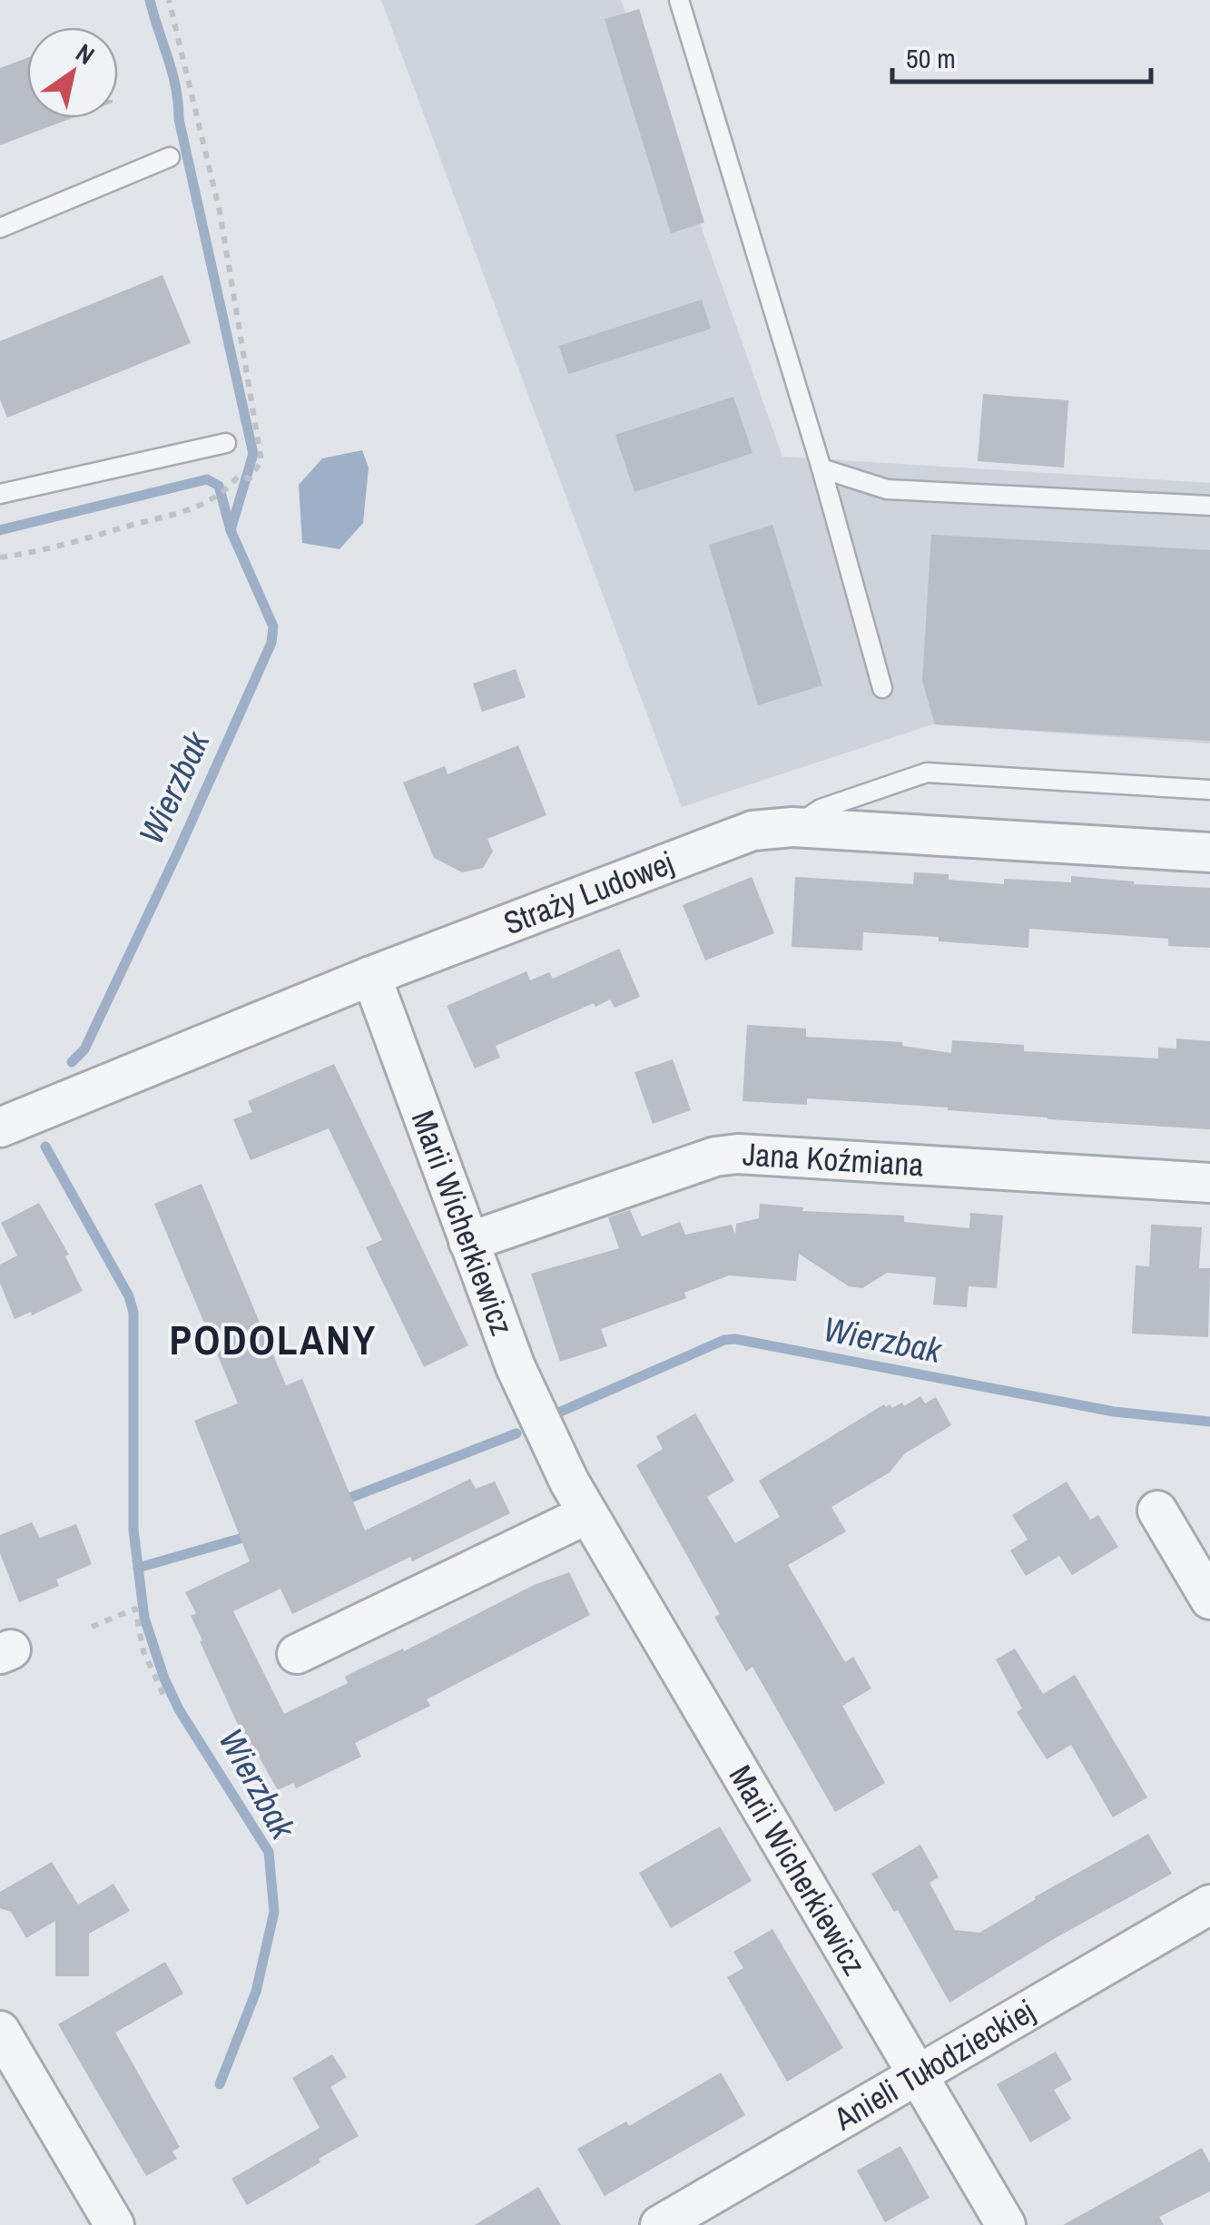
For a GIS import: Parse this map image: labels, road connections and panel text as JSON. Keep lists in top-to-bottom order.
{
  "streets": {
    "street": [
      "Straży Ludowej",
      "Jana Koźmiana",
      "Marii Wicherkiewicz",
      "Anieli Tułodzieckiej"
    ]
  },
  "crossings": [
    ["Straży Ludowej", "Marii Wicherkiewicz"],
    ["Jana Koźmiana", "Marii Wicherkiewicz"],
    ["Marii Wicherkiewicz", "Anieli Tułodzieckiej"]
  ],
  "districts": ["PODOLANY"],
  "water": ["Wierzbak"],
  "scale_bar": "50 m",
  "north": "top right"
}
